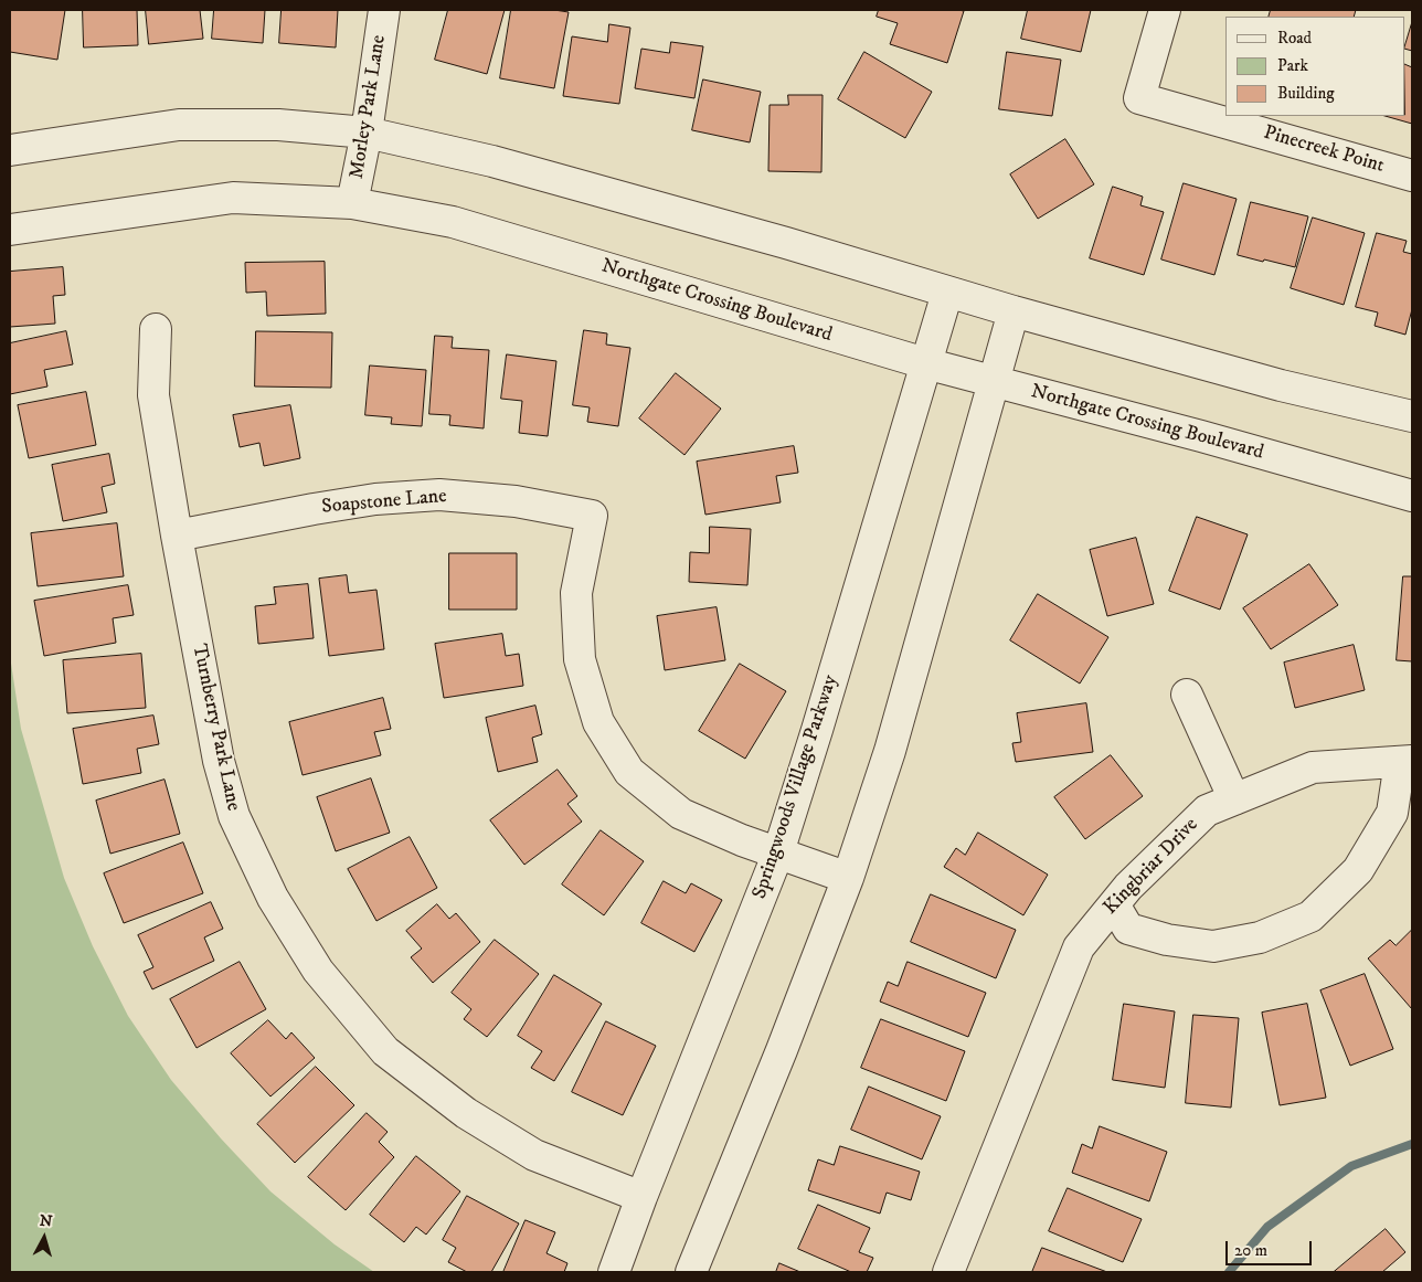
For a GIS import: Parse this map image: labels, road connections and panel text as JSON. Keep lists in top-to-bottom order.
{
  "streets": {
    "street": [
      "Morley Park Lane",
      "Pinecreek Point",
      "Northgate Crossing Boulevard",
      "Soapstone Lane",
      "Turnberry Park Lane",
      "Springwoods Village Parkway",
      "Kingbriar Drive"
    ]
  },
  "crossings": [
    ["Morley Park Lane", "Northgate Crossing Boulevard"],
    ["Northgate Crossing Boulevard", "Springwoods Village Parkway"],
    ["Soapstone Lane", "Turnberry Park Lane"],
    ["Soapstone Lane", "Springwoods Village Parkway"],
    ["Turnberry Park Lane", "Springwoods Village Parkway"]
  ],
  "legend": ["Road", "Park", "Building"],
  "scale_bar": "20 m",
  "north": "top"
}
